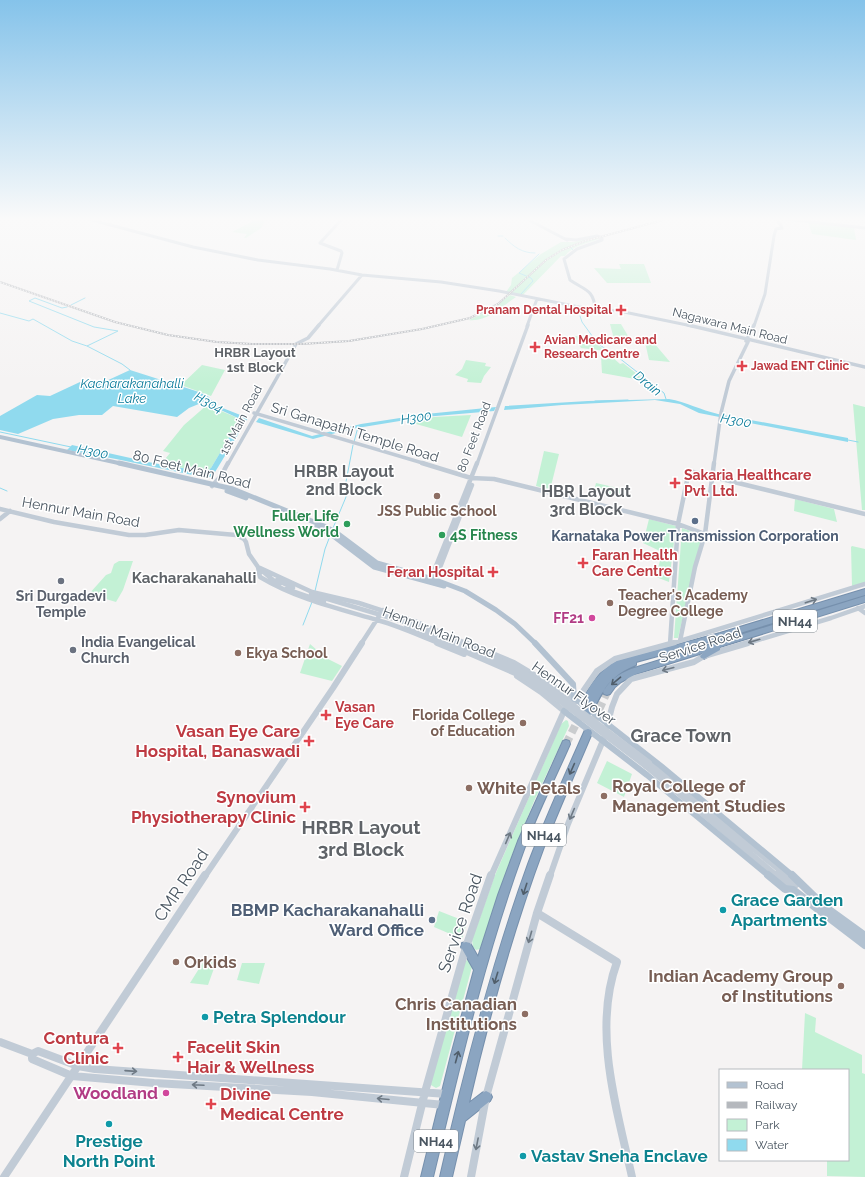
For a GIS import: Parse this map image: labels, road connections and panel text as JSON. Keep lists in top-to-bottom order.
{
  "streets": {
    "highway": ["NH44"],
    "main road": ["80 Feet Main Road", "Hennur Main Road"],
    "street": [
      "Nagawara Main Road",
      "1st Main Road",
      "Sri Ganapathi Temple Road",
      "80 Feet Road",
      "Service Road",
      "Hennur Flyover",
      "CMR Road"
    ]
  },
  "crossings": [
    ["Nagawara Main Road", "80 Feet Road"],
    ["1st Main Road", "Sri Ganapathi Temple Road"],
    ["1st Main Road", "80 Feet Main Road"],
    ["Sri Ganapathi Temple Road", "80 Feet Road"],
    ["80 Feet Road", "80 Feet Main Road"],
    ["80 Feet Main Road", "Hennur Main Road"],
    ["80 Feet Main Road", "Service Road"],
    ["Hennur Main Road", "Service Road"],
    ["Hennur Main Road", "Hennur Flyover"],
    ["Hennur Main Road", "CMR Road"],
    ["NH44", "Service Road"]
  ],
  "districts": [
    "HRBR Layout 1st Block",
    "HRBR Layout 2nd Block",
    "HBR Layout 3rd Block",
    "Kacharakanahalli",
    "Grace Town",
    "HRBR Layout 3rd Block"
  ],
  "water": [
    "Kacharakanahalli Lake",
    "Drain",
    "H304",
    "H300"
  ],
  "places": {
    "health": [
      "Pranam Dental Hospital",
      "Avian Medicare and Research Centre",
      "Jawad ENT Clinic",
      "Sakaria Healthcare Pvt. Ltd.",
      "Faran Health Care Centre",
      "Feran Hospital",
      "Vasan Eye Care",
      "Vasan Eye Care Hospital, Banaswadi",
      "Synovium Physiotherapy Clinic",
      "Contura Clinic",
      "Facelit Skin Hair & Wellness",
      "Divine Medical Centre"
    ],
    "other": [
      "JSS Public School",
      "Karnataka Power Transmission Corporation",
      "Fuller Life Wellness World",
      "4S Fitness",
      "Sri Durgadevi Temple",
      "Teacher's Academy Degree College",
      "FF21",
      "India Evangelical Church",
      "Ekya School",
      "Florida College of Education",
      "White Petals",
      "Royal College of Management Studies",
      "Grace Garden Apartments",
      "BBMP Kacharakanahalli Ward Office",
      "Orkids",
      "Indian Academy Group of Institutions",
      "Chris Canadian Institutions",
      "Petra Splendour",
      "Woodland",
      "Prestige North Point",
      "Vastav Sneha Enclave"
    ]
  },
  "legend": [
    "Road",
    "Railway",
    "Park",
    "Water"
  ]
}
